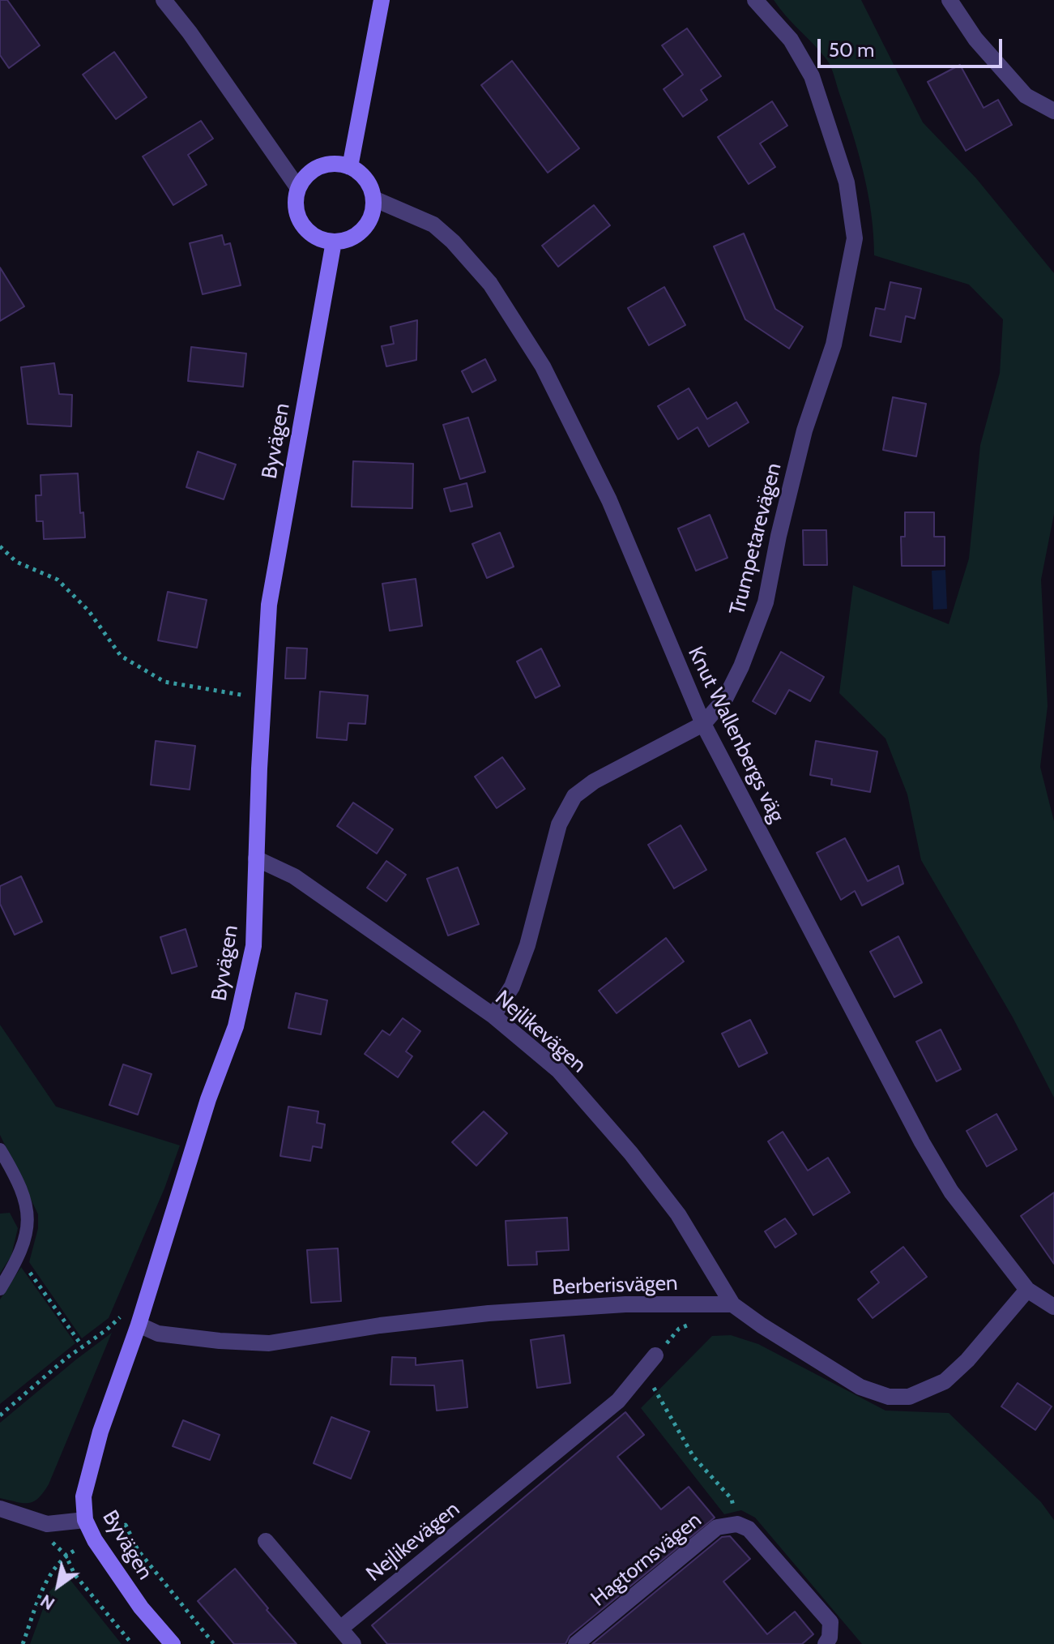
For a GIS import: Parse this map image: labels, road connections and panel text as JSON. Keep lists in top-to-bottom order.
{
  "streets": {
    "street": [
      "Byvägen",
      "Trumpetarevägen",
      "Knut Wallenbergs väg",
      "Nejlikevägen",
      "Berberisvägen",
      "Hagtornsvägen"
    ]
  },
  "crossings": [
    ["Byvägen", "Knut Wallenbergs väg"],
    ["Byvägen", "Nejlikevägen"],
    ["Byvägen", "Berberisvägen"],
    ["Trumpetarevägen", "Knut Wallenbergs väg"],
    ["Trumpetarevägen", "Nejlikevägen"],
    ["Nejlikevägen", "Berberisvägen"]
  ],
  "scale_bar": "50 m",
  "north": "bottom left"
}
